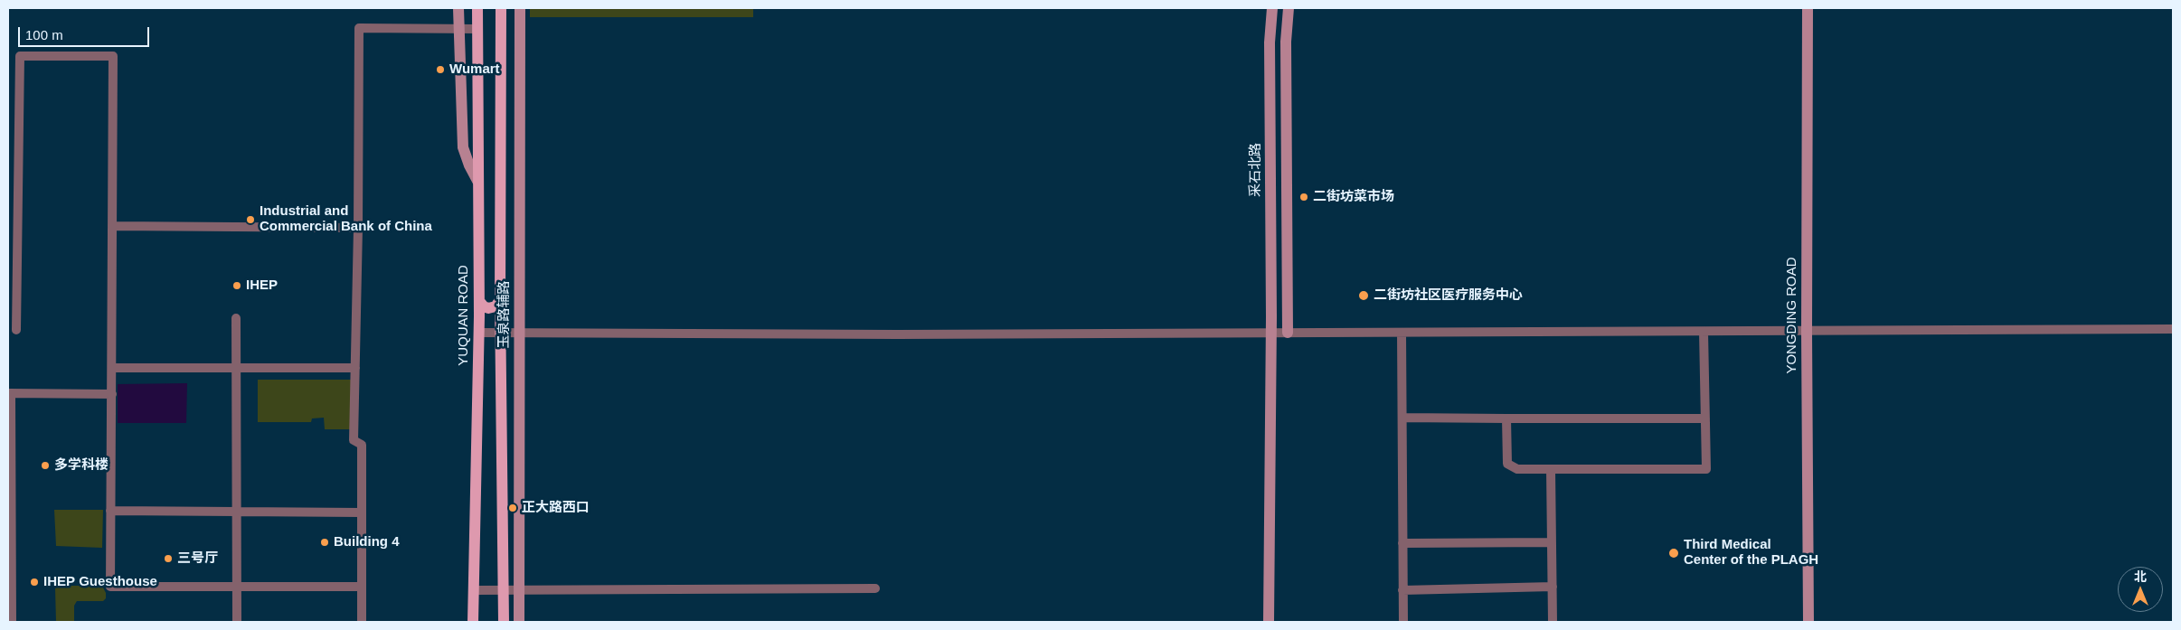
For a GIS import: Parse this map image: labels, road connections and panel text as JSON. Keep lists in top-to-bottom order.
{
  "streets": {
    "main road": ["YUQUAN ROAD"],
    "street": ["采石北路", "玉泉路辅路", "YONGDING ROAD"]
  },
  "places": [
    "Wumart",
    "二街坊菜市场",
    "Industrial and Commercial Bank of China",
    "IHEP",
    "二街坊社区医疗服务中心",
    "多学科楼",
    "正大路西口",
    "Building 4",
    "Third Medical Center of the PLAGH",
    "三号厅",
    "IHEP Guesthouse"
  ],
  "scale_bar": "100 m",
  "north": "top"
}
